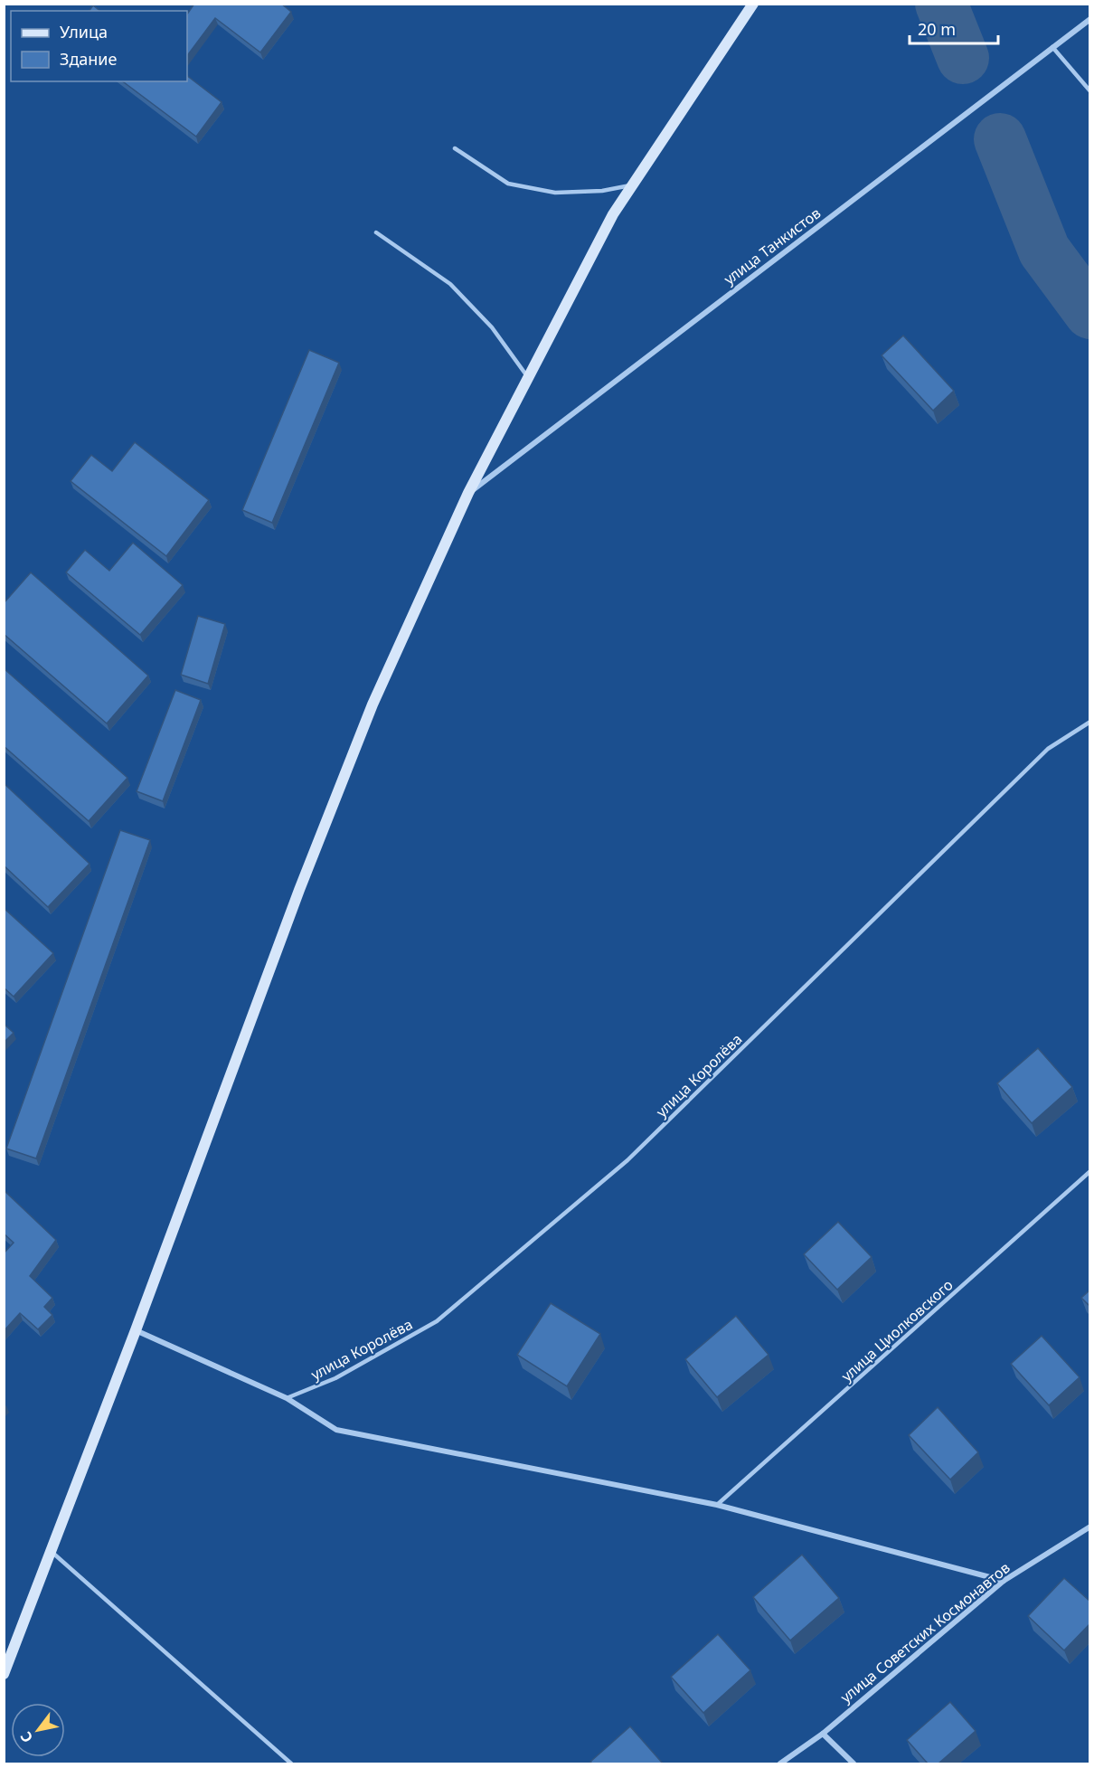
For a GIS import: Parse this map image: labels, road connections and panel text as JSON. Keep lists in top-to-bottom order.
{
  "streets": {
    "street": ["улица Танкистов", "улица Советских Космонавтов"],
    "lane": ["улица Королёва", "улица Циолковского"]
  },
  "legend": ["Улица", "Здание"],
  "scale_bar": "20 m",
  "north": "bottom left"
}
